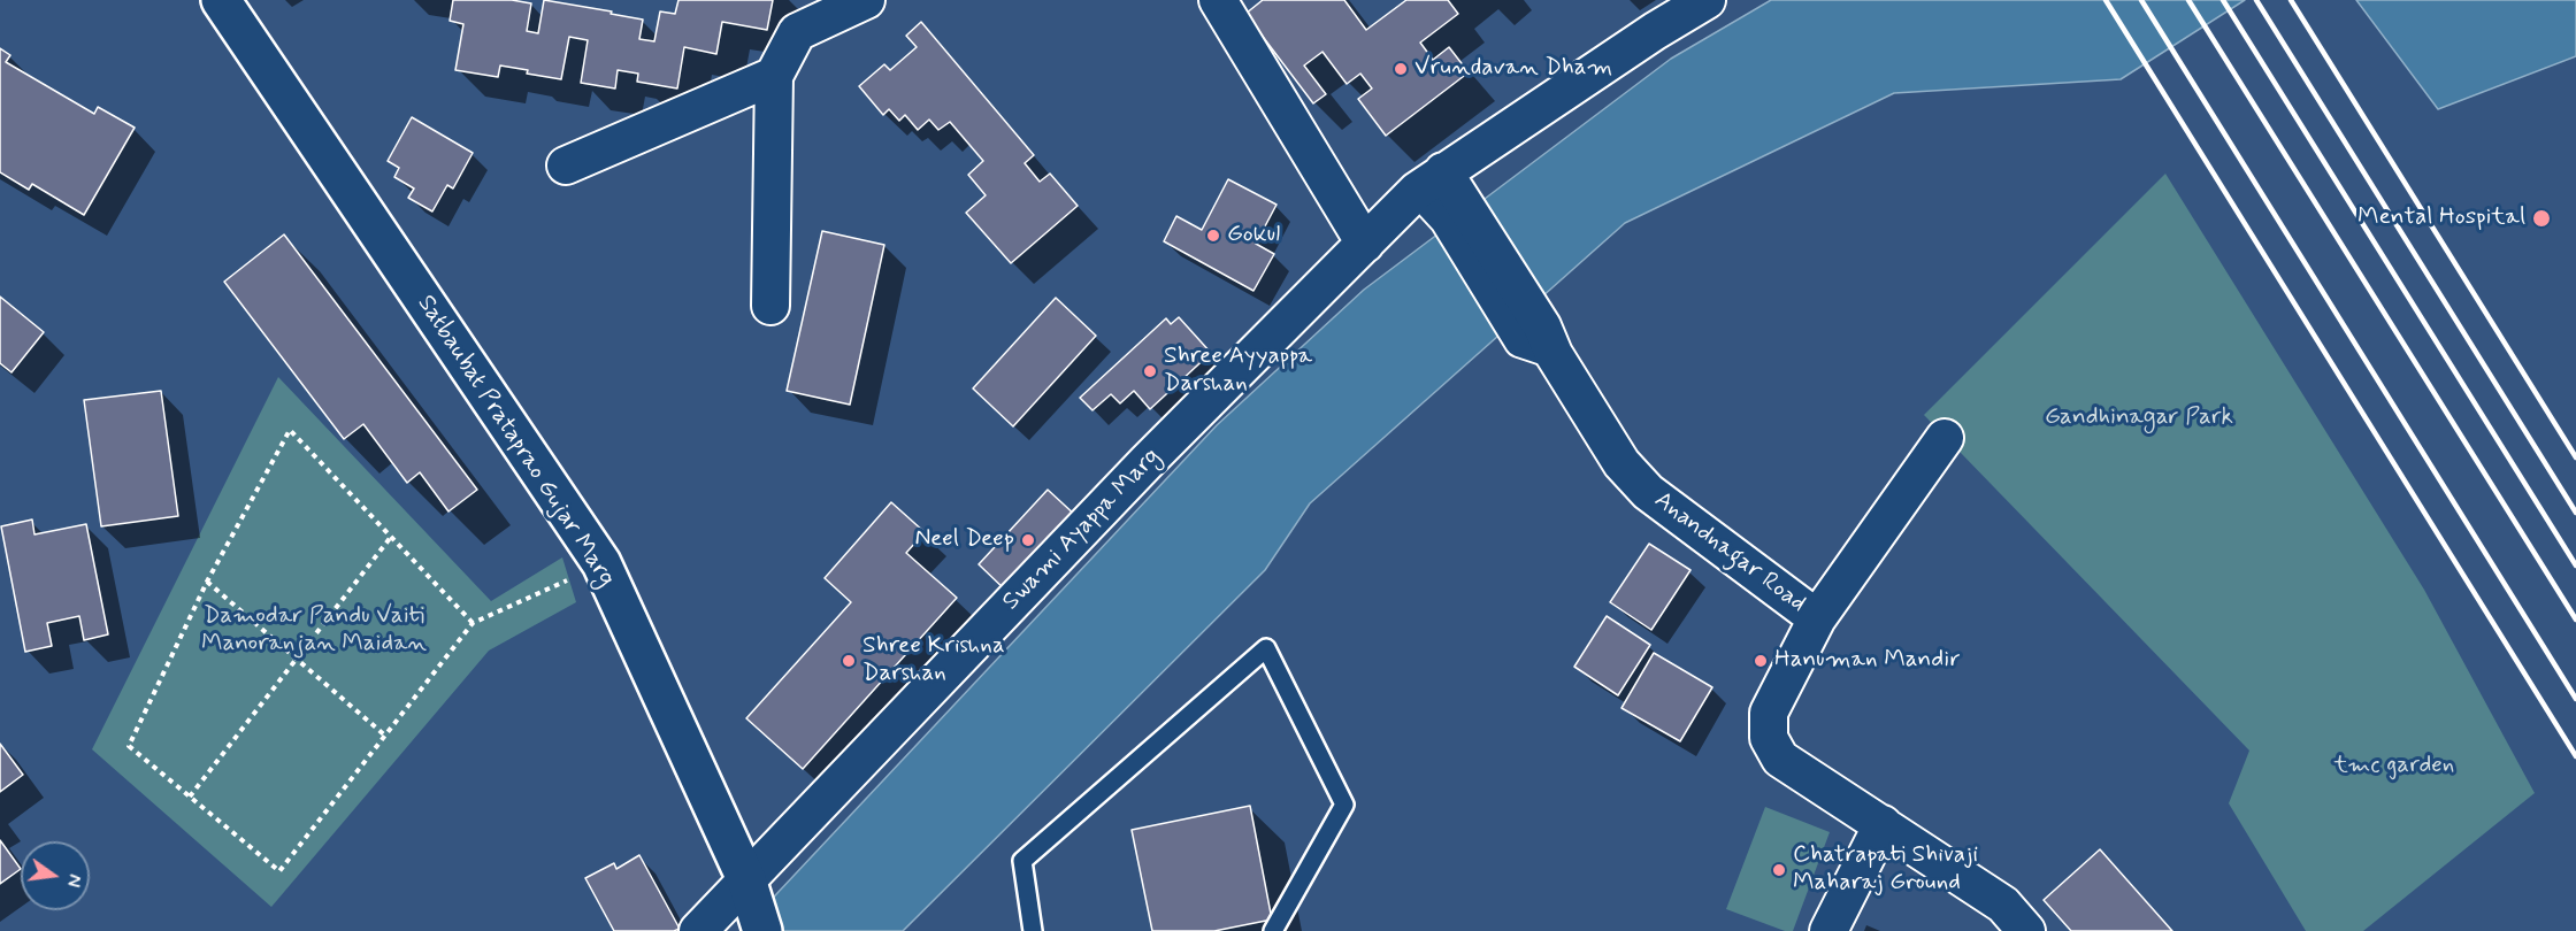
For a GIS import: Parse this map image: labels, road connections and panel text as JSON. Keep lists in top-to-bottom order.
{
  "streets": {
    "street": ["Satbaubat Prataprao Gujar Marg", "Swami Ayappa Marg", "Anandnagar Road"]
  },
  "crossings": [
    ["Satbaubat Prataprao Gujar Marg", "Swami Ayappa Marg"],
    ["Swami Ayappa Marg", "Anandnagar Road"]
  ],
  "parks": ["Gandhinagar Park", "Damodar Pandu Vaiti Manoranjan Maidan", "tmc garden"],
  "places": [
    "Vrundavan Dham",
    "Mental Hospital",
    "Gokul",
    "Shree Ayyappa Darshan",
    "Neel Deep",
    "Shree Krishna Darshan",
    "Hanuman Mandir",
    "Chatrapati Shivaji Maharaj Ground"
  ],
  "north": "right"
}
